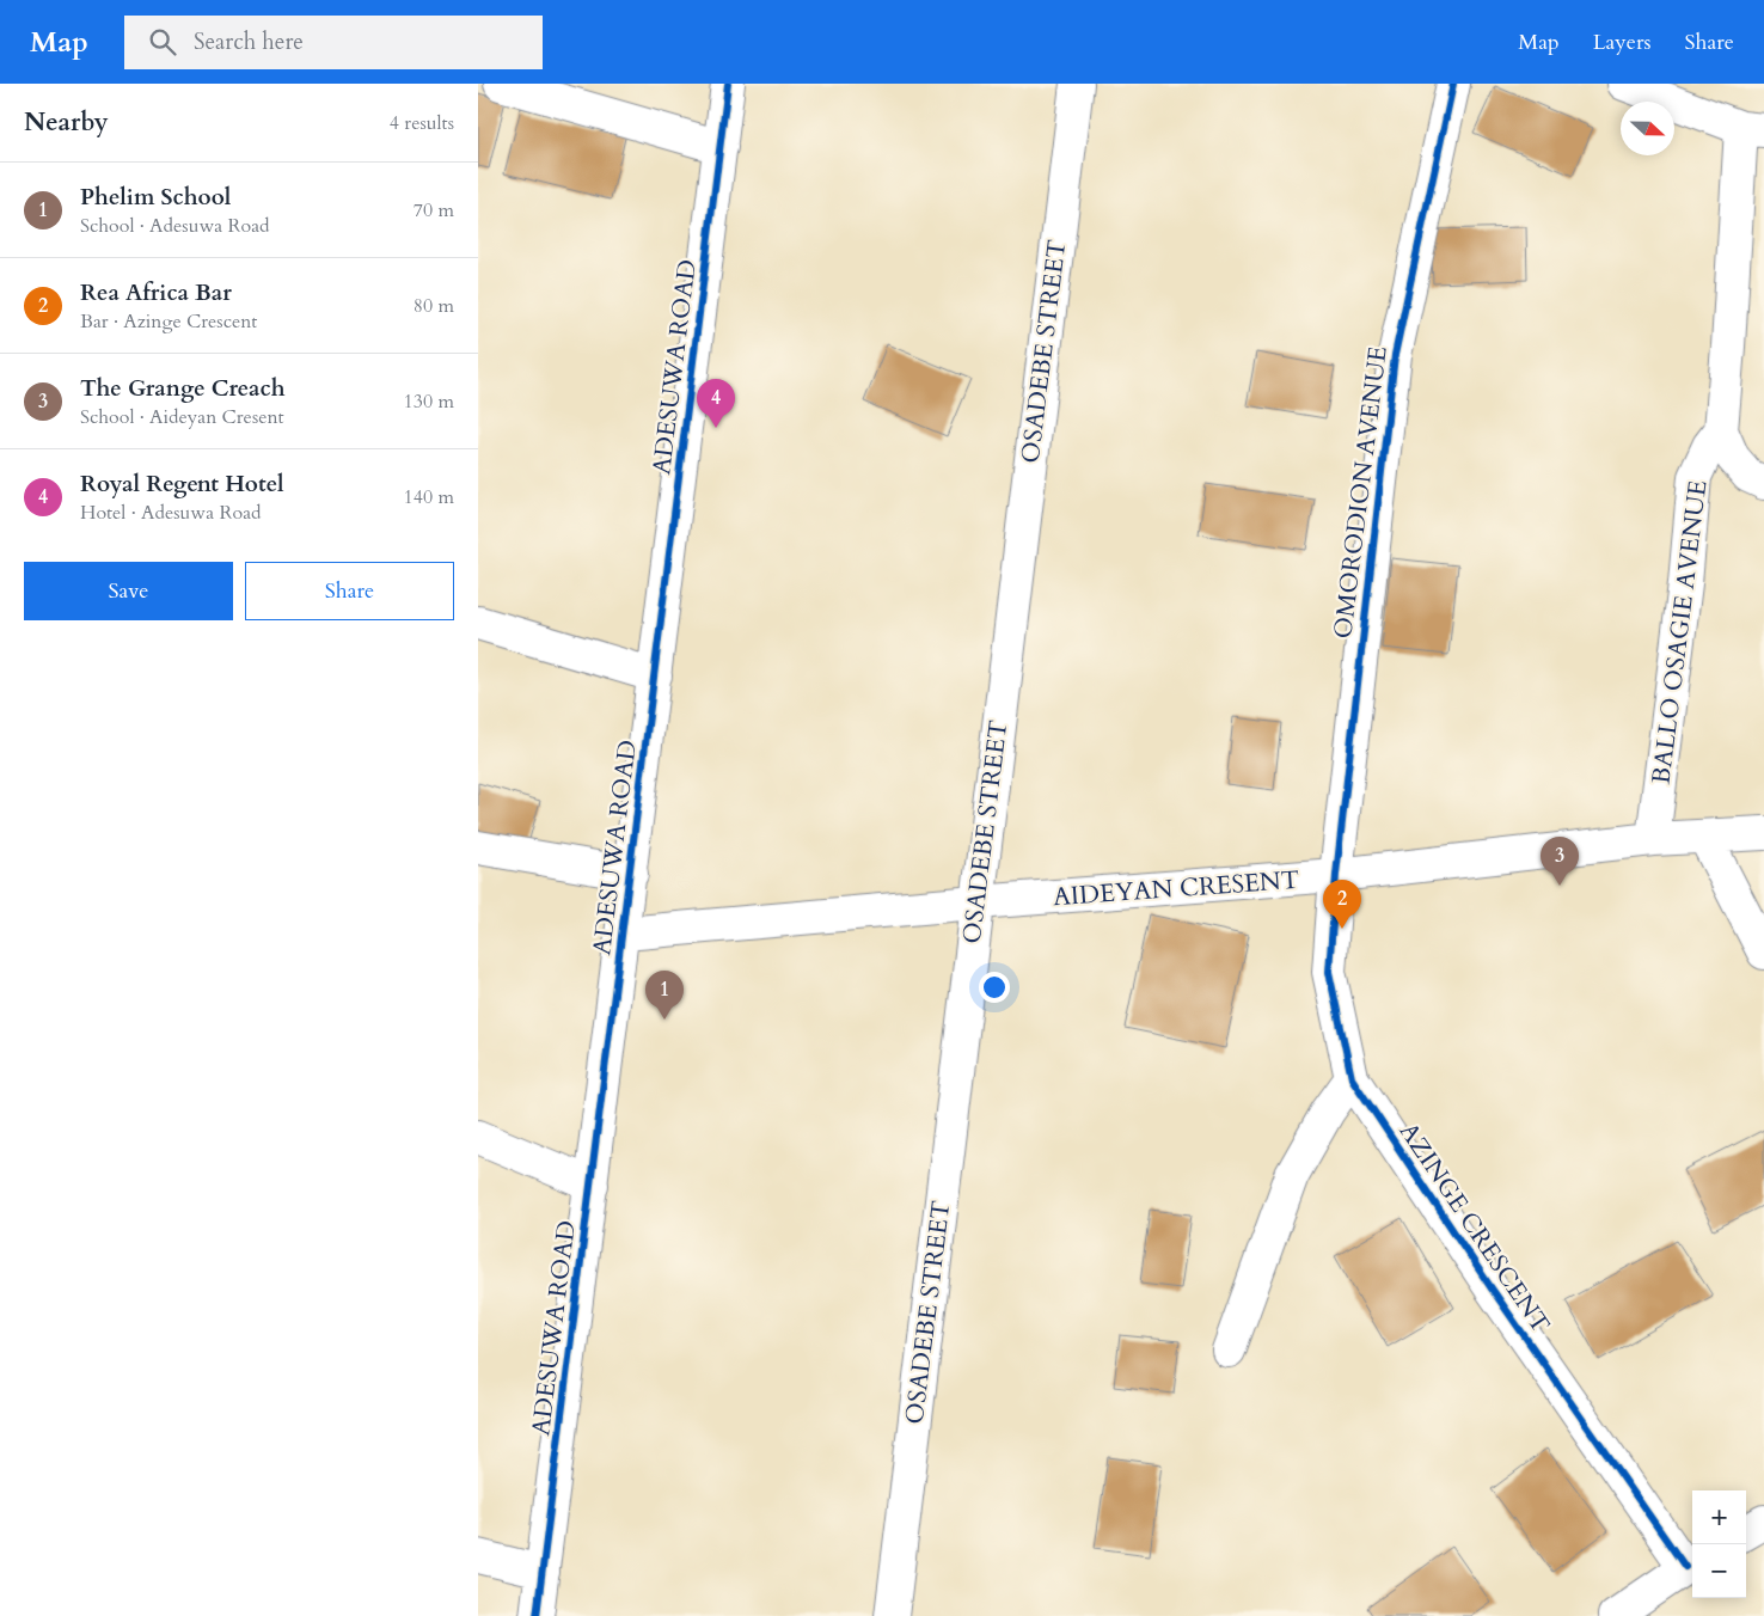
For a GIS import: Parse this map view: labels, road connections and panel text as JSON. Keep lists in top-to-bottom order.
{
  "streets": {
    "street": [
      "OSADEBE STREET",
      "ADESUWA ROAD",
      "OMORODION AVENUE",
      "BALLO OSAGIE AVENUE",
      "AIDEYAN CRESENT",
      "AZINGE CRESCENT"
    ]
  },
  "crossings": [
    ["OSADEBE STREET", "AIDEYAN CRESENT"],
    ["ADESUWA ROAD", "AIDEYAN CRESENT"],
    ["OMORODION AVENUE", "AIDEYAN CRESENT"],
    ["OMORODION AVENUE", "AZINGE CRESCENT"],
    ["BALLO OSAGIE AVENUE", "AIDEYAN CRESENT"],
    ["AIDEYAN CRESENT", "AZINGE CRESCENT"]
  ],
  "north": "right",
  "page": {
    "header": "Map",
    "search": "Search here",
    "nav": ["Map", "Layers", "Share"],
    "heading": ["Nearby", "4 results"],
    "list": [
      {
        "mark": "1",
        "name": "Phelim School",
        "note": "School · Adesuwa Road",
        "value": "70 m"
      },
      {
        "mark": "2",
        "name": "Rea Africa Bar",
        "note": "Bar · Azinge Crescent",
        "value": "80 m"
      },
      {
        "mark": "3",
        "name": "The Grange Creach",
        "note": "School · Aideyan Cresent",
        "value": "130 m"
      },
      {
        "mark": "4",
        "name": "Royal Regent Hotel",
        "note": "Hotel · Adesuwa Road",
        "value": "140 m"
      }
    ],
    "pins": [
      "4",
      "3",
      "2",
      "1"
    ],
    "buttons": ["Save", "Share"],
    "map_buttons": ["+", "−"]
  }
}
